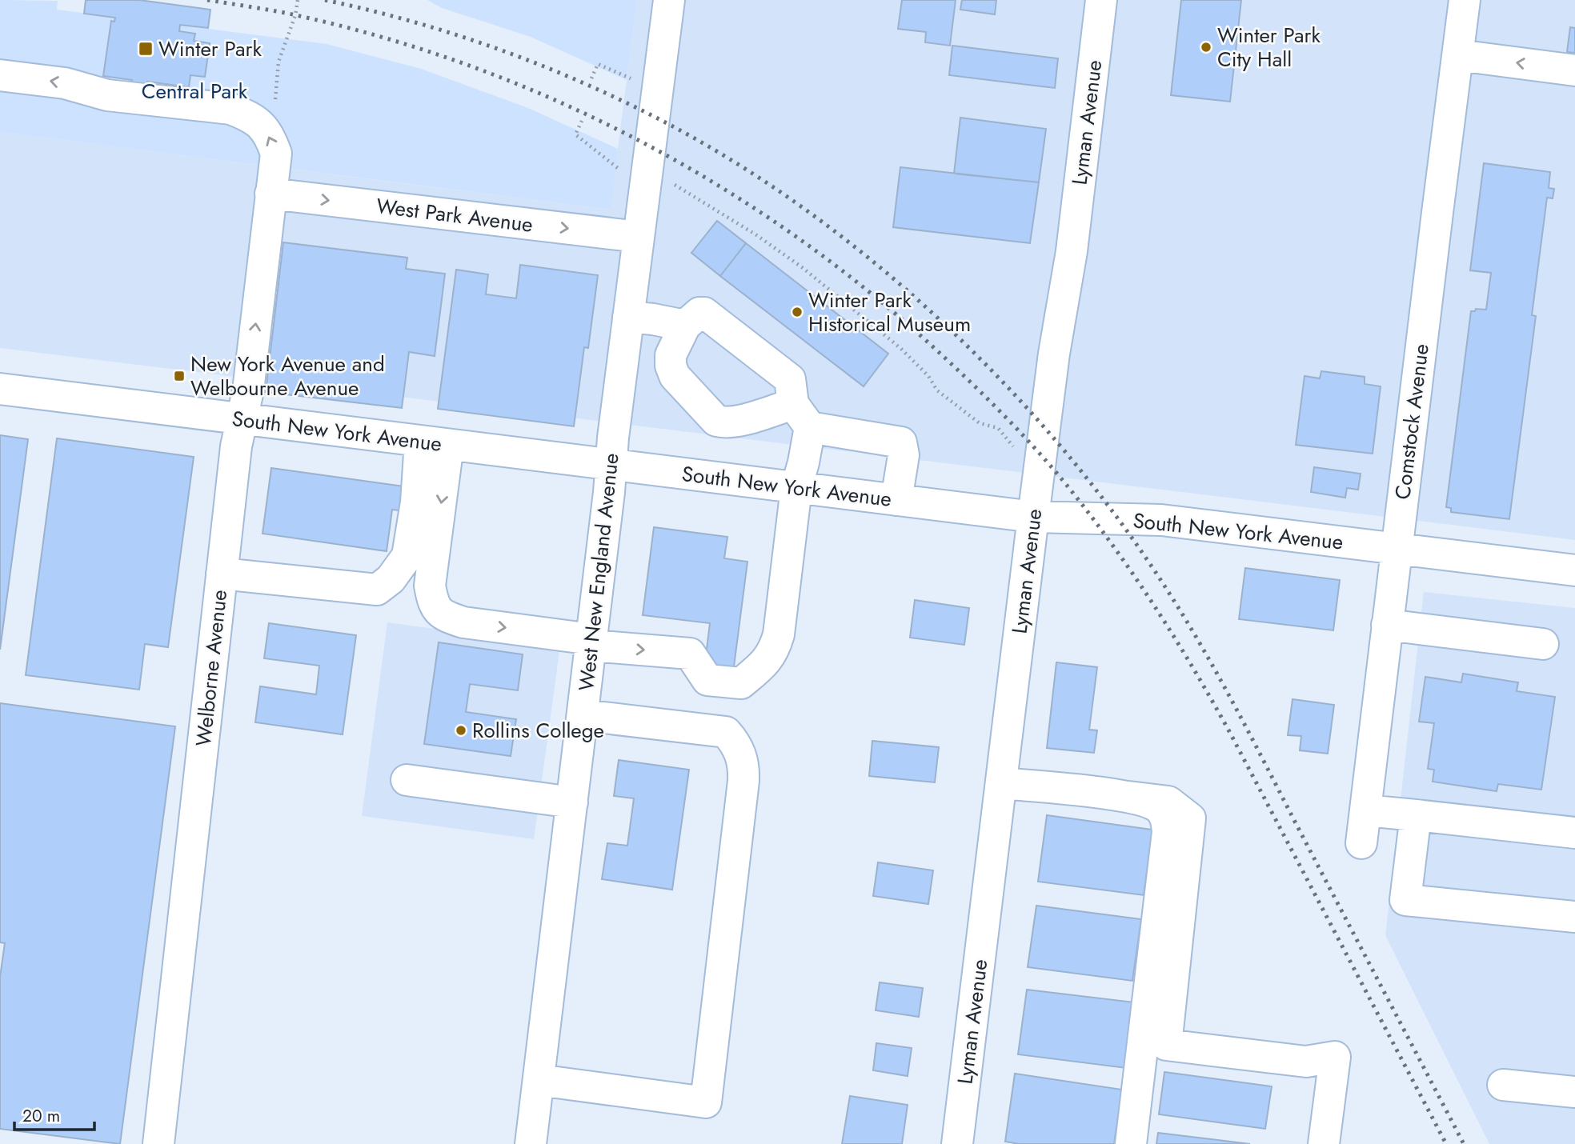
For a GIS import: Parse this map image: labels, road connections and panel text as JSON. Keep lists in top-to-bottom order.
{
  "streets": {
    "street": [
      "Lyman Avenue",
      "West Park Avenue",
      "Comstock Avenue",
      "South New York Avenue",
      "West New England Avenue",
      "Welborne Avenue"
    ]
  },
  "crossings": [
    ["Lyman Avenue", "South New York Avenue"],
    ["West Park Avenue", "West New England Avenue"],
    ["West Park Avenue", "Welborne Avenue"],
    ["Comstock Avenue", "South New York Avenue"],
    ["South New York Avenue", "West New England Avenue"],
    ["South New York Avenue", "Welborne Avenue"]
  ],
  "one_way": ["West Park Avenue"],
  "parks": ["Central Park"],
  "places": {
    "other": ["Winter Park City Hall", "Winter Park Historical Museum", "Rollins College"],
    "transit": ["Winter Park", "New York Avenue and Welbourne Avenue"]
  },
  "scale_bar": "20 m"
}
